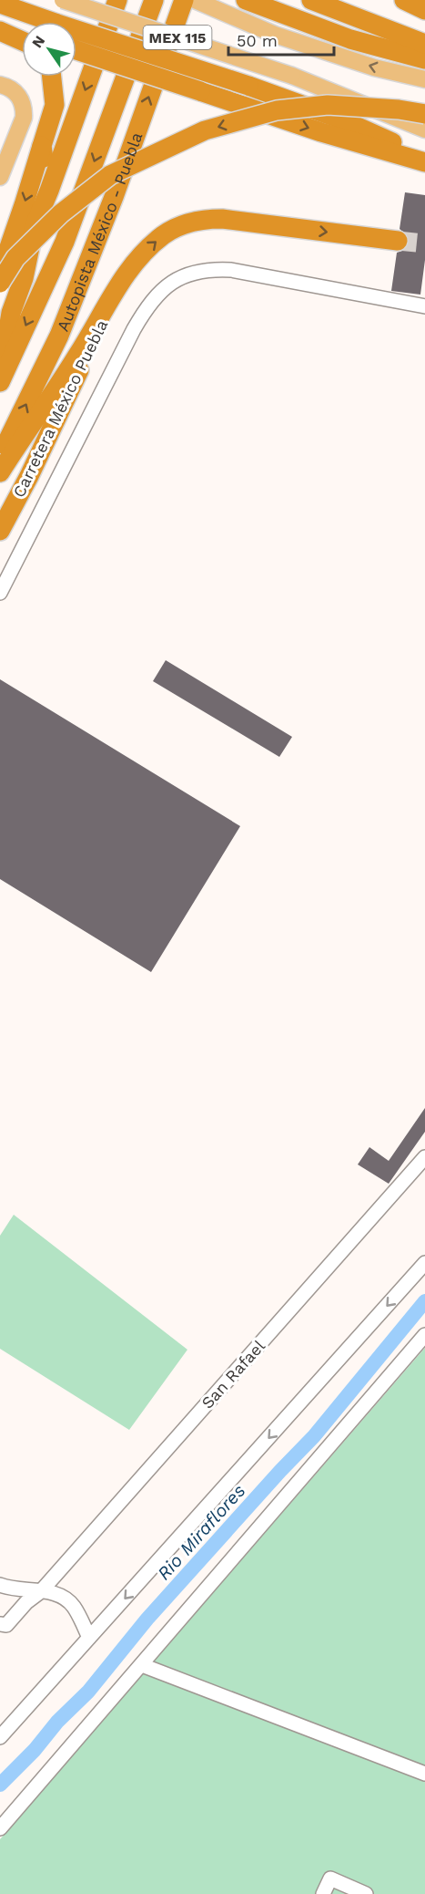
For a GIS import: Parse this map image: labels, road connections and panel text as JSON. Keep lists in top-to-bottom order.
{
  "streets": {
    "highway": ["Autopista México - Puebla", "Carretera México Puebla"],
    "main road": ["MEX 115"],
    "street": ["San Rafael"]
  },
  "water": ["Rio Miraflores"],
  "scale_bar": "50 m",
  "north": "top left"
}
